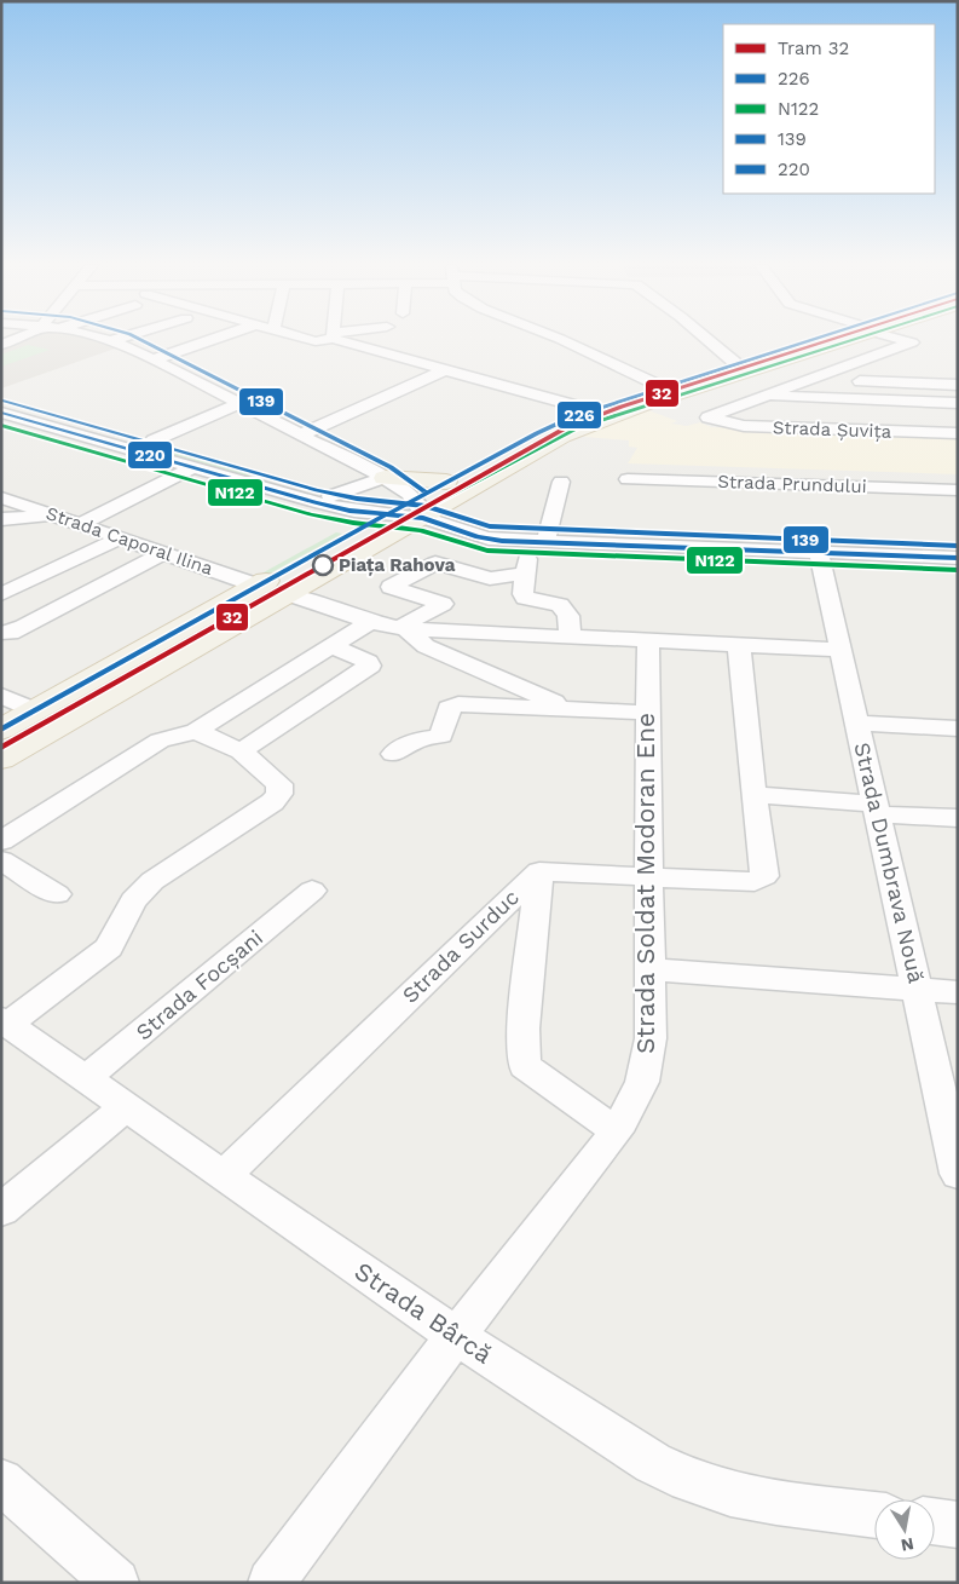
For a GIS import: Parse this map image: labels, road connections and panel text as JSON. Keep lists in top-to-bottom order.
{
  "streets": {
    "street": [
      "Strada Șuvița",
      "Strada Prundului",
      "Strada Caporal Ilina",
      "Strada Dumbrava Nouă",
      "Strada Soldat Modoran Ene",
      "Strada Surduc",
      "Strada Focșani",
      "Strada Bârcă"
    ]
  },
  "crossings": [
    ["Strada Soldat Modoran Ene", "Strada Bârcă"],
    ["Strada Surduc", "Strada Bârcă"],
    ["Strada Focșani", "Strada Bârcă"]
  ],
  "places": ["Piața Rahova"],
  "lines": [
    "tram line 32",
    "transit line 226",
    "transit line N122",
    "transit line 139",
    "transit line 220"
  ],
  "legend": [
    "Tram 32",
    "226",
    "N122",
    "139",
    "220"
  ],
  "north": "bottom"
}
